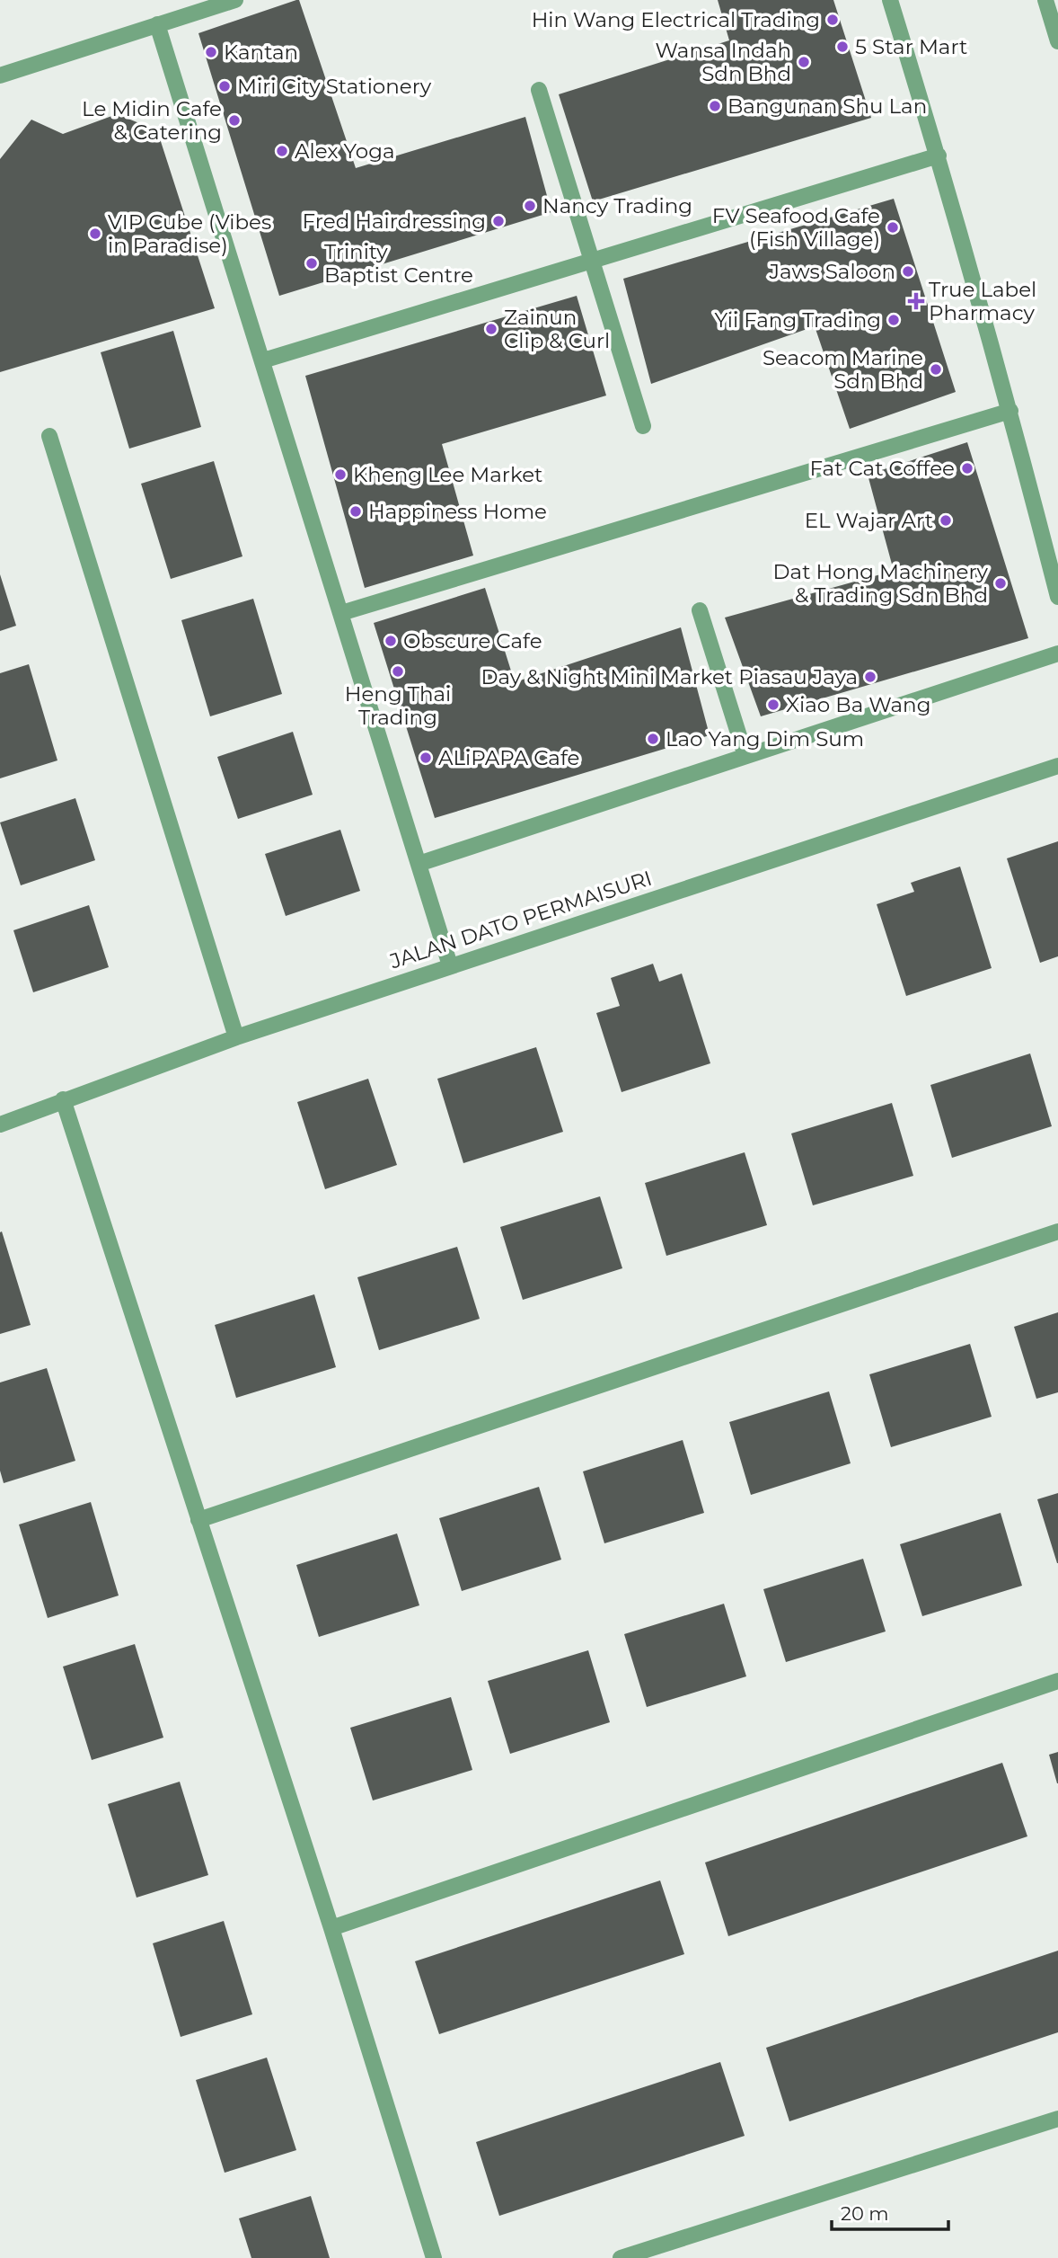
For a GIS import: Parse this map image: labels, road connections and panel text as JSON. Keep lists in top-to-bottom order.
{
  "streets": {
    "street": ["JALAN DATO PERMAISURI"]
  },
  "places": {
    "other": [
      "Hin Wang Electrical Trading",
      "5 Star Mart",
      "Kantan",
      "Wansa Indah Sdn Bhd",
      "Miri City Stationery",
      "Bangunan Shu Lan",
      "Le Midin Cafe & Catering",
      "Alex Yoga",
      "Nancy Trading",
      "Fred Hairdressing",
      "FV Seafood Cafe (Fish Village)",
      "VIP Cube (Vibes in Paradise)",
      "Trinity Baptist Centre",
      "Jaws Saloon",
      "Yii Fang Trading",
      "Zainun Clip & Curl",
      "Seacom Marine Sdn Bhd",
      "Fat Cat Coffee",
      "Kheng Lee Market",
      "Happiness Home",
      "EL Wajar Art",
      "Dat Hong Machinery & Trading Sdn Bhd",
      "Obscure Cafe",
      "Heng Thai Trading",
      "Day & Night Mini Market Piasau Jaya",
      "Xiao Ba Wang",
      "Lao Yang Dim Sum",
      "ALiPAPA Cafe"
    ],
    "health": ["True Label Pharmacy"]
  },
  "scale_bar": "20 m"
}
